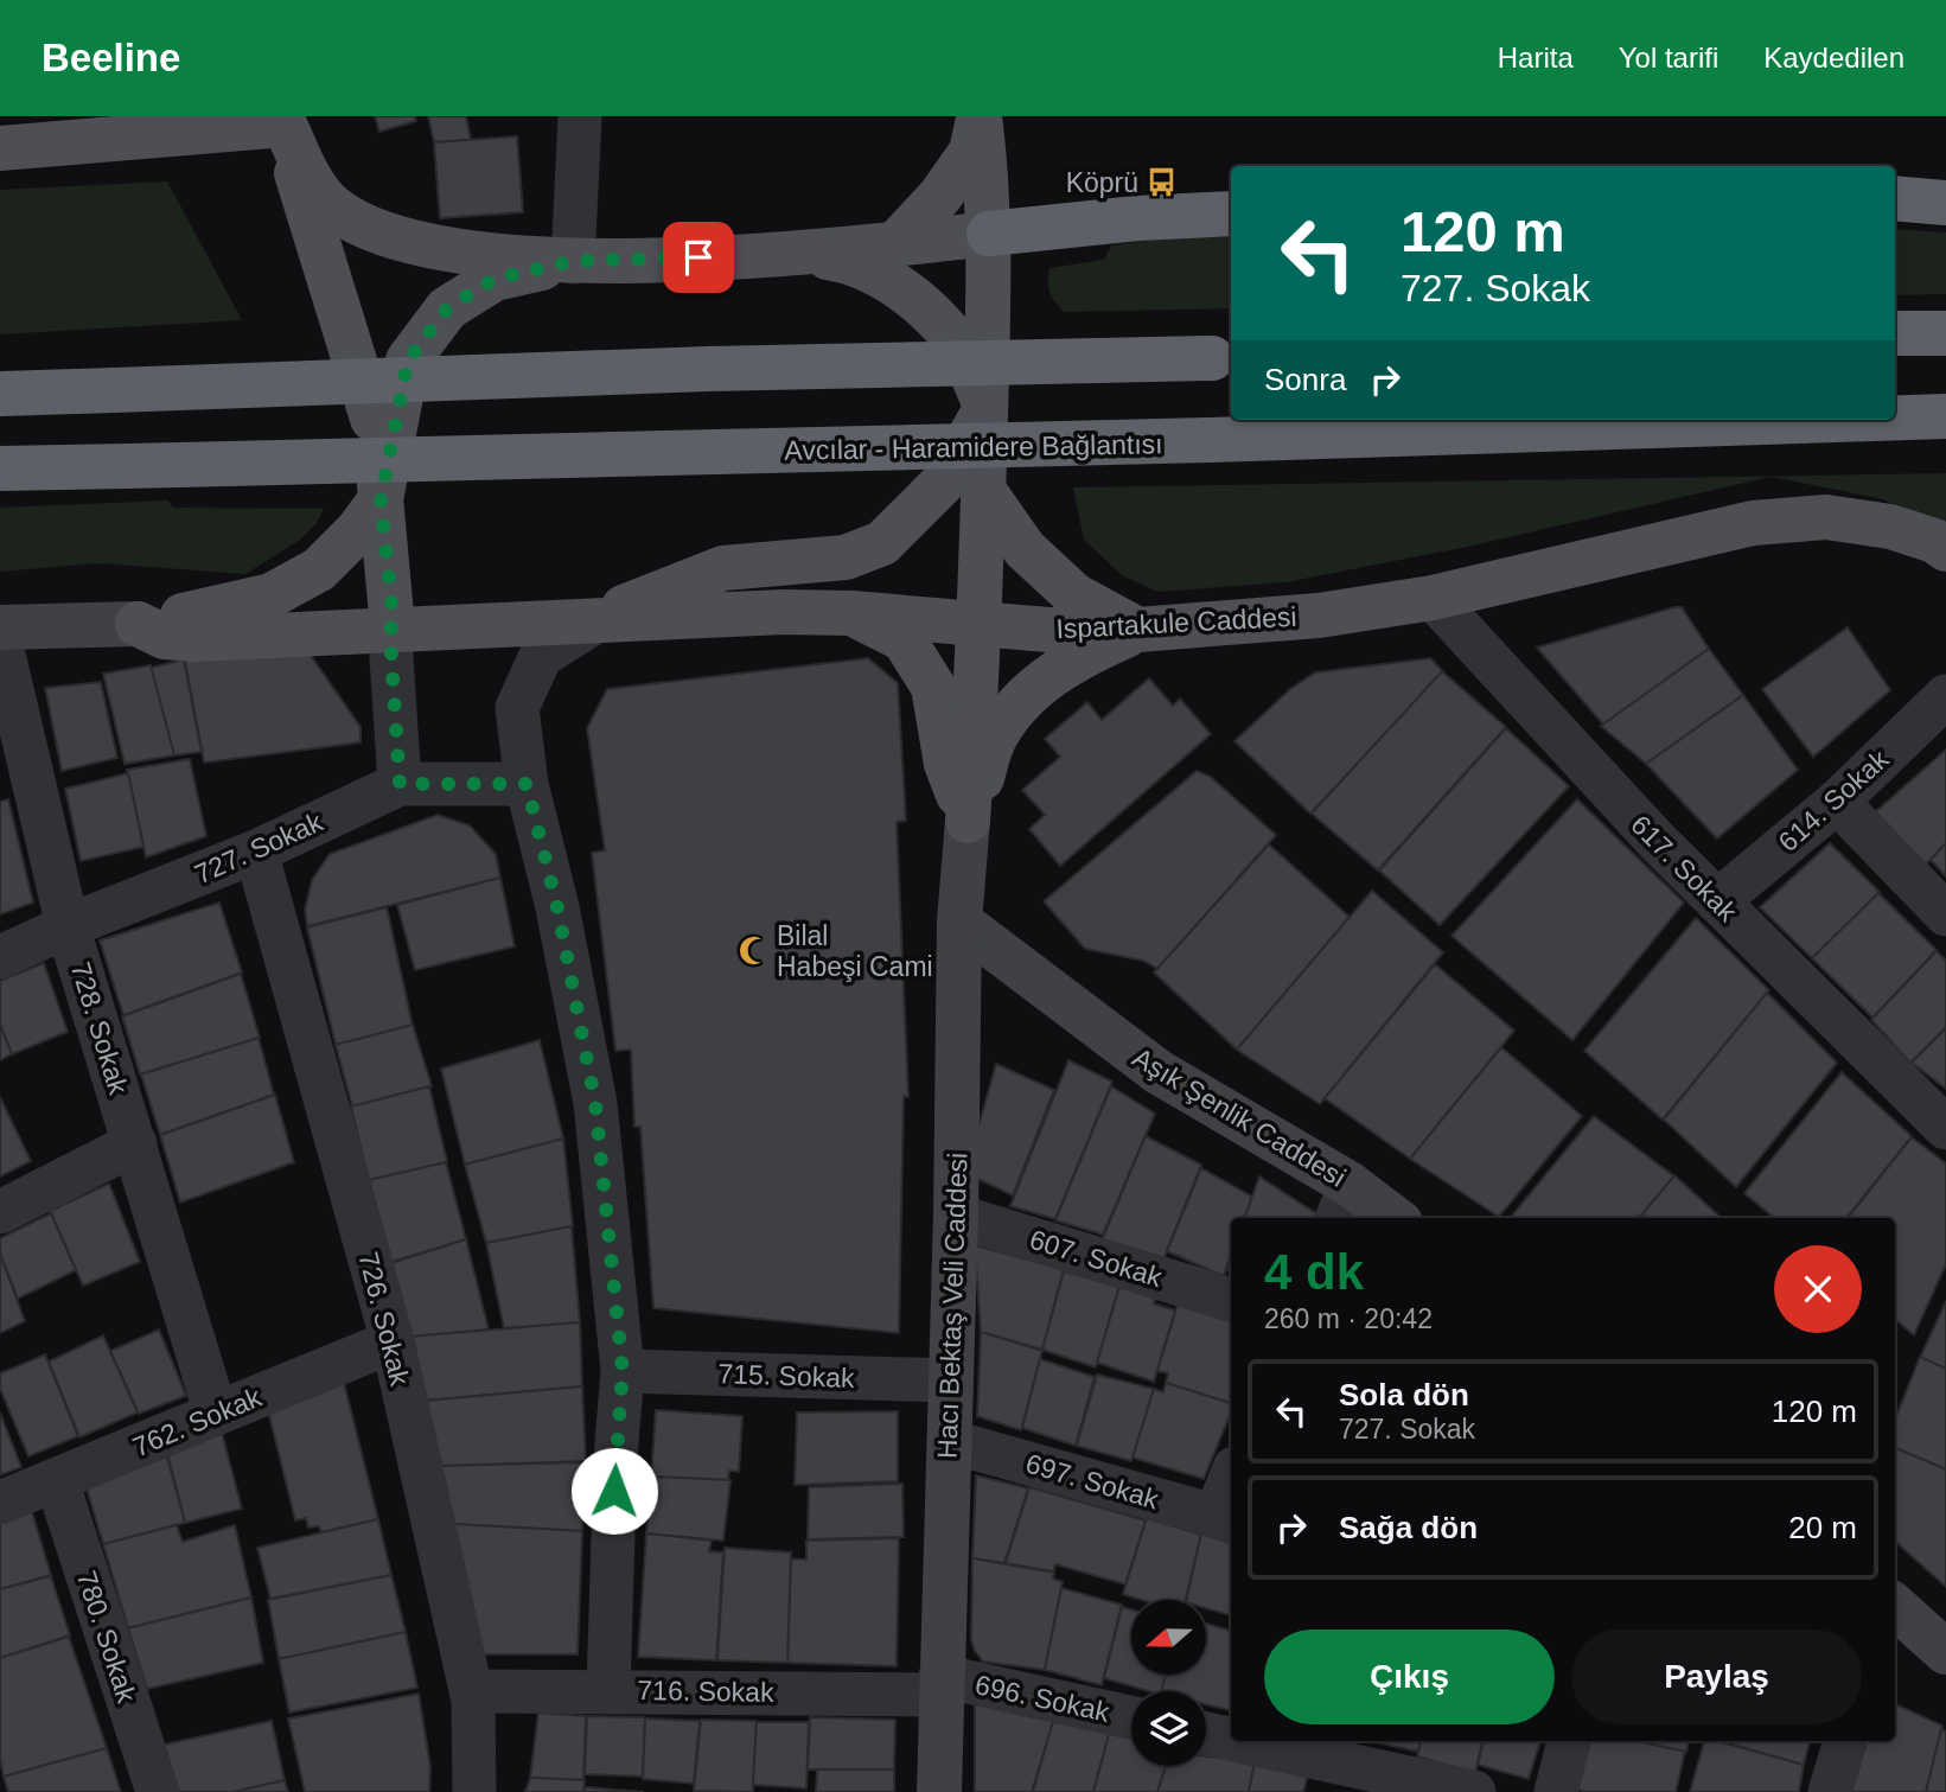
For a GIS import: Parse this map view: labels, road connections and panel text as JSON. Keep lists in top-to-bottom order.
{
  "streets": {
    "highway": ["Avcılar - Haramidere Bağlantısı"],
    "main road": ["Ispartakule Caddesi", "Aşık Şenlik Caddesi", "Hacı Bektaş Veli Caddesi"],
    "street": [
      "614. Sokak",
      "727. Sokak",
      "617. Sokak",
      "728. Sokak",
      "607. Sokak",
      "726. Sokak",
      "715. Sokak",
      "762. Sokak",
      "697. Sokak",
      "780. Sokak",
      "716. Sokak",
      "696. Sokak"
    ]
  },
  "crossings": [
    ["Ispartakule Caddesi", "617. Sokak"],
    ["614. Sokak", "617. Sokak"],
    ["727. Sokak", "728. Sokak"],
    ["727. Sokak", "726. Sokak"],
    ["728. Sokak", "762. Sokak"],
    ["Aşık Şenlik Caddesi", "Hacı Bektaş Veli Caddesi"],
    ["607. Sokak", "Hacı Bektaş Veli Caddesi"],
    ["Hacı Bektaş Veli Caddesi", "715. Sokak"],
    ["Hacı Bektaş Veli Caddesi", "697. Sokak"],
    ["Hacı Bektaş Veli Caddesi", "716. Sokak"],
    ["Hacı Bektaş Veli Caddesi", "696. Sokak"],
    ["726. Sokak", "762. Sokak"],
    ["726. Sokak", "716. Sokak"],
    ["762. Sokak", "780. Sokak"],
    ["716. Sokak", "696. Sokak"]
  ],
  "places": {
    "bus stop": ["Köprü"],
    "mosque": ["Bilal Habeşi Cami"]
  },
  "north": "left",
  "page": {
    "header": "Beeline",
    "nav": ["Harita", "Yol tarifi", "Kaydedilen"],
    "turn": ["120 m", "727. Sokak"],
    "then": "Sonra",
    "heading": ["4 dk", "260 m · 20:42"],
    "list": [
      {
        "name": "Sola dön",
        "note": "727. Sokak",
        "value": "120 m"
      },
      {
        "name": "Sağa dön",
        "value": "20 m"
      }
    ],
    "buttons": ["Çıkış", "Paylaş"]
  }
}
